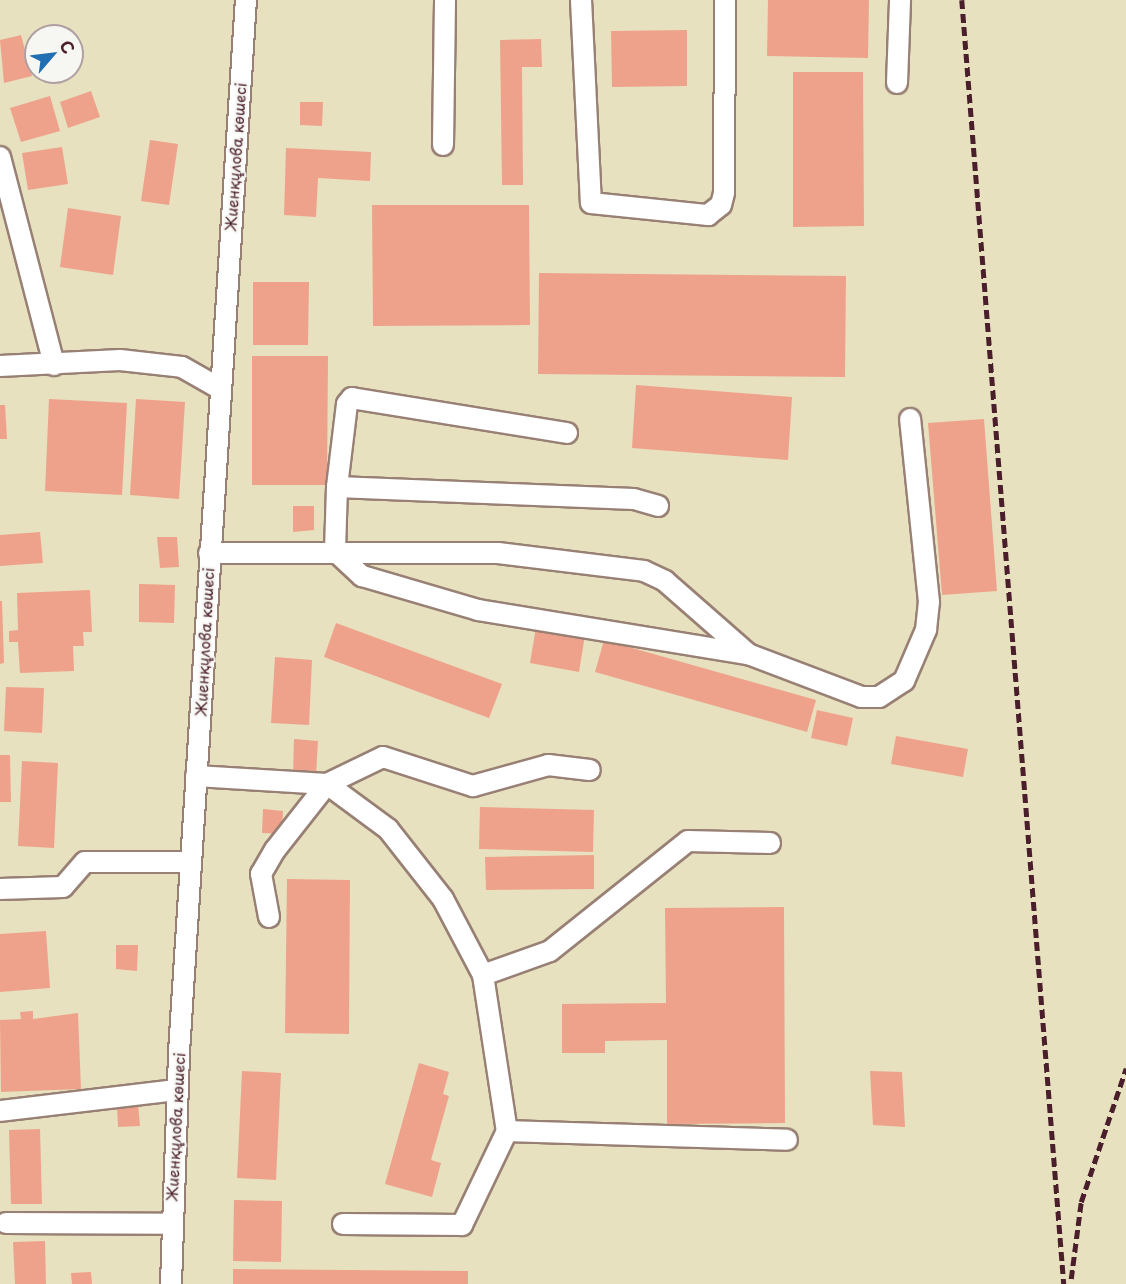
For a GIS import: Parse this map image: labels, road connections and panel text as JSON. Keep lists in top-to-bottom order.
{
  "streets": {
    "street": ["Жиенқұлова көшесі"]
  },
  "north": "top right"
}
